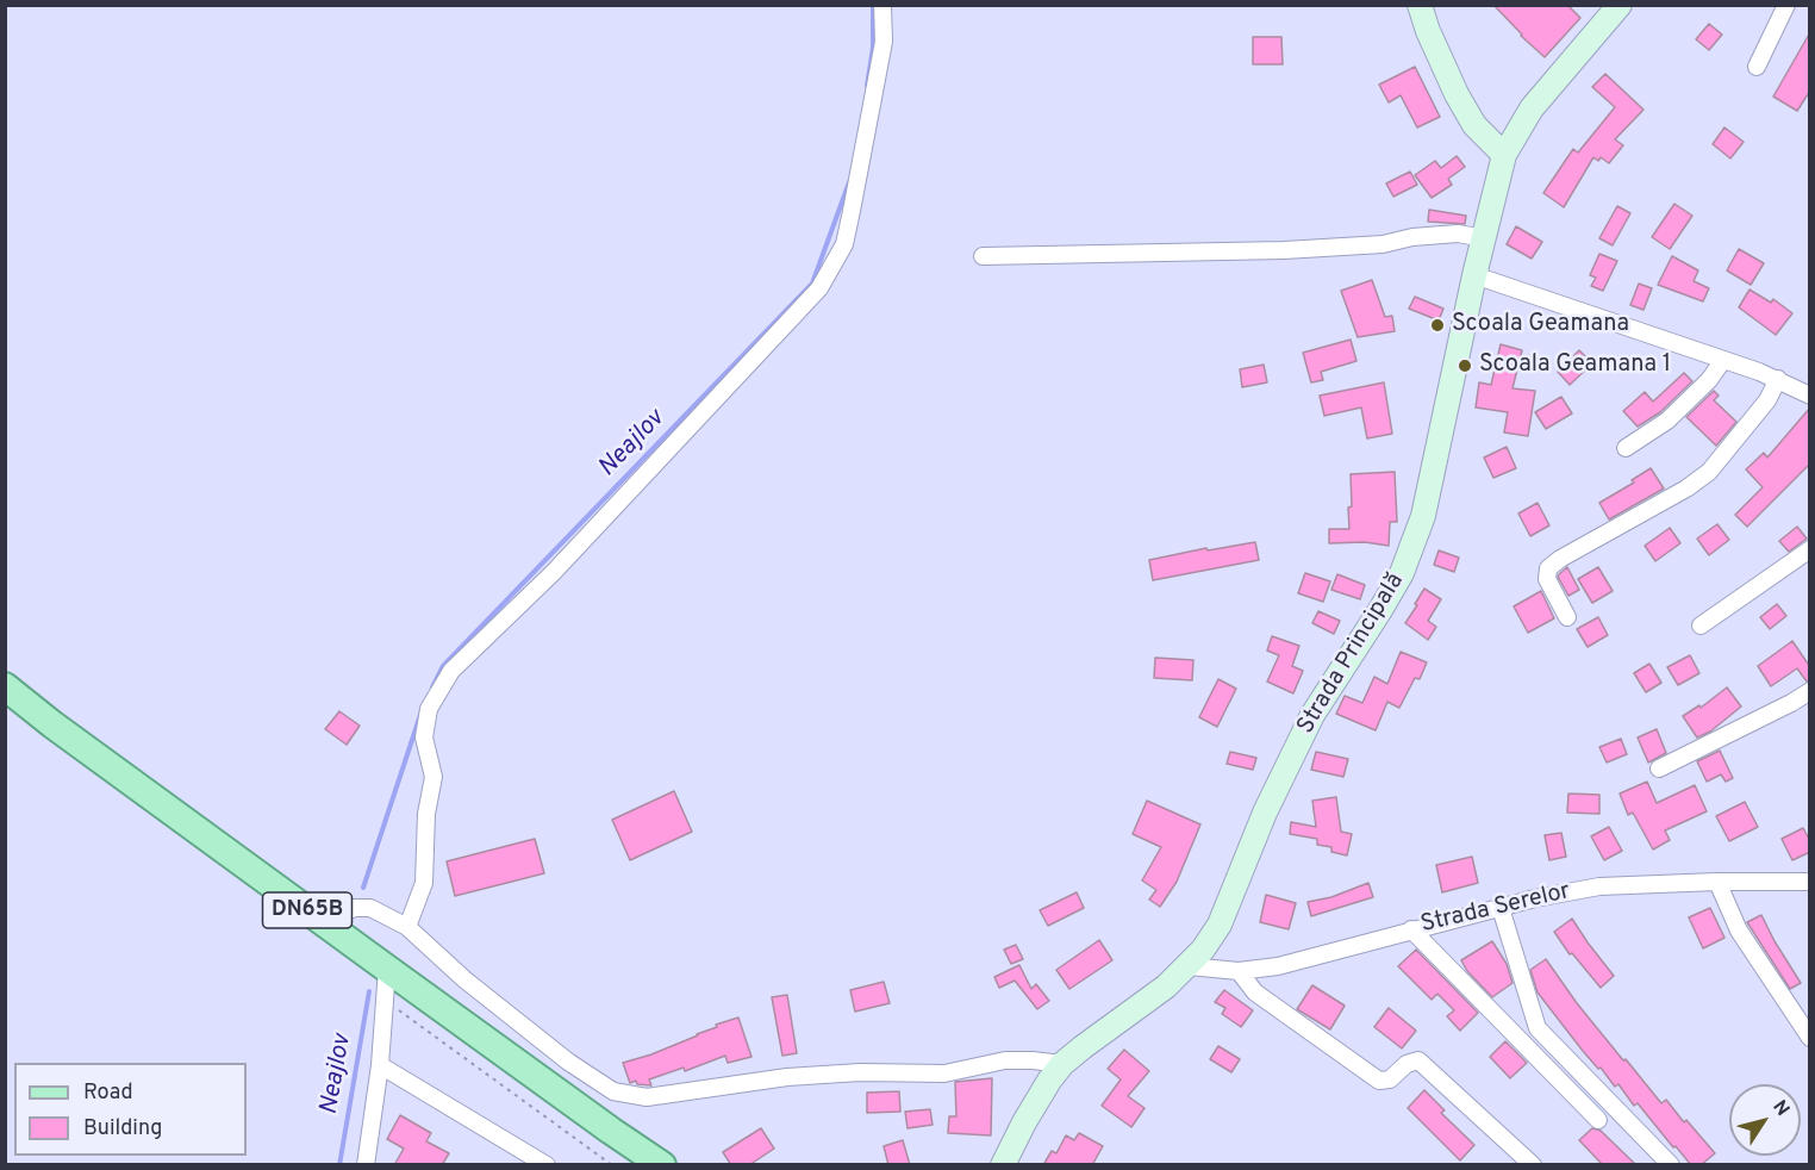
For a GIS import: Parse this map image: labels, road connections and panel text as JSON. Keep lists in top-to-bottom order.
{
  "streets": {
    "main road": ["Strada Principală", "DN65B"],
    "street": ["Strada Serelor"]
  },
  "crossings": [
    ["Strada Principală", "Strada Serelor"]
  ],
  "water": ["Neajlov"],
  "places": ["Scoala Geamana", "Scoala Geamana 1"],
  "legend": ["Road", "Building"],
  "north": "top right"
}
